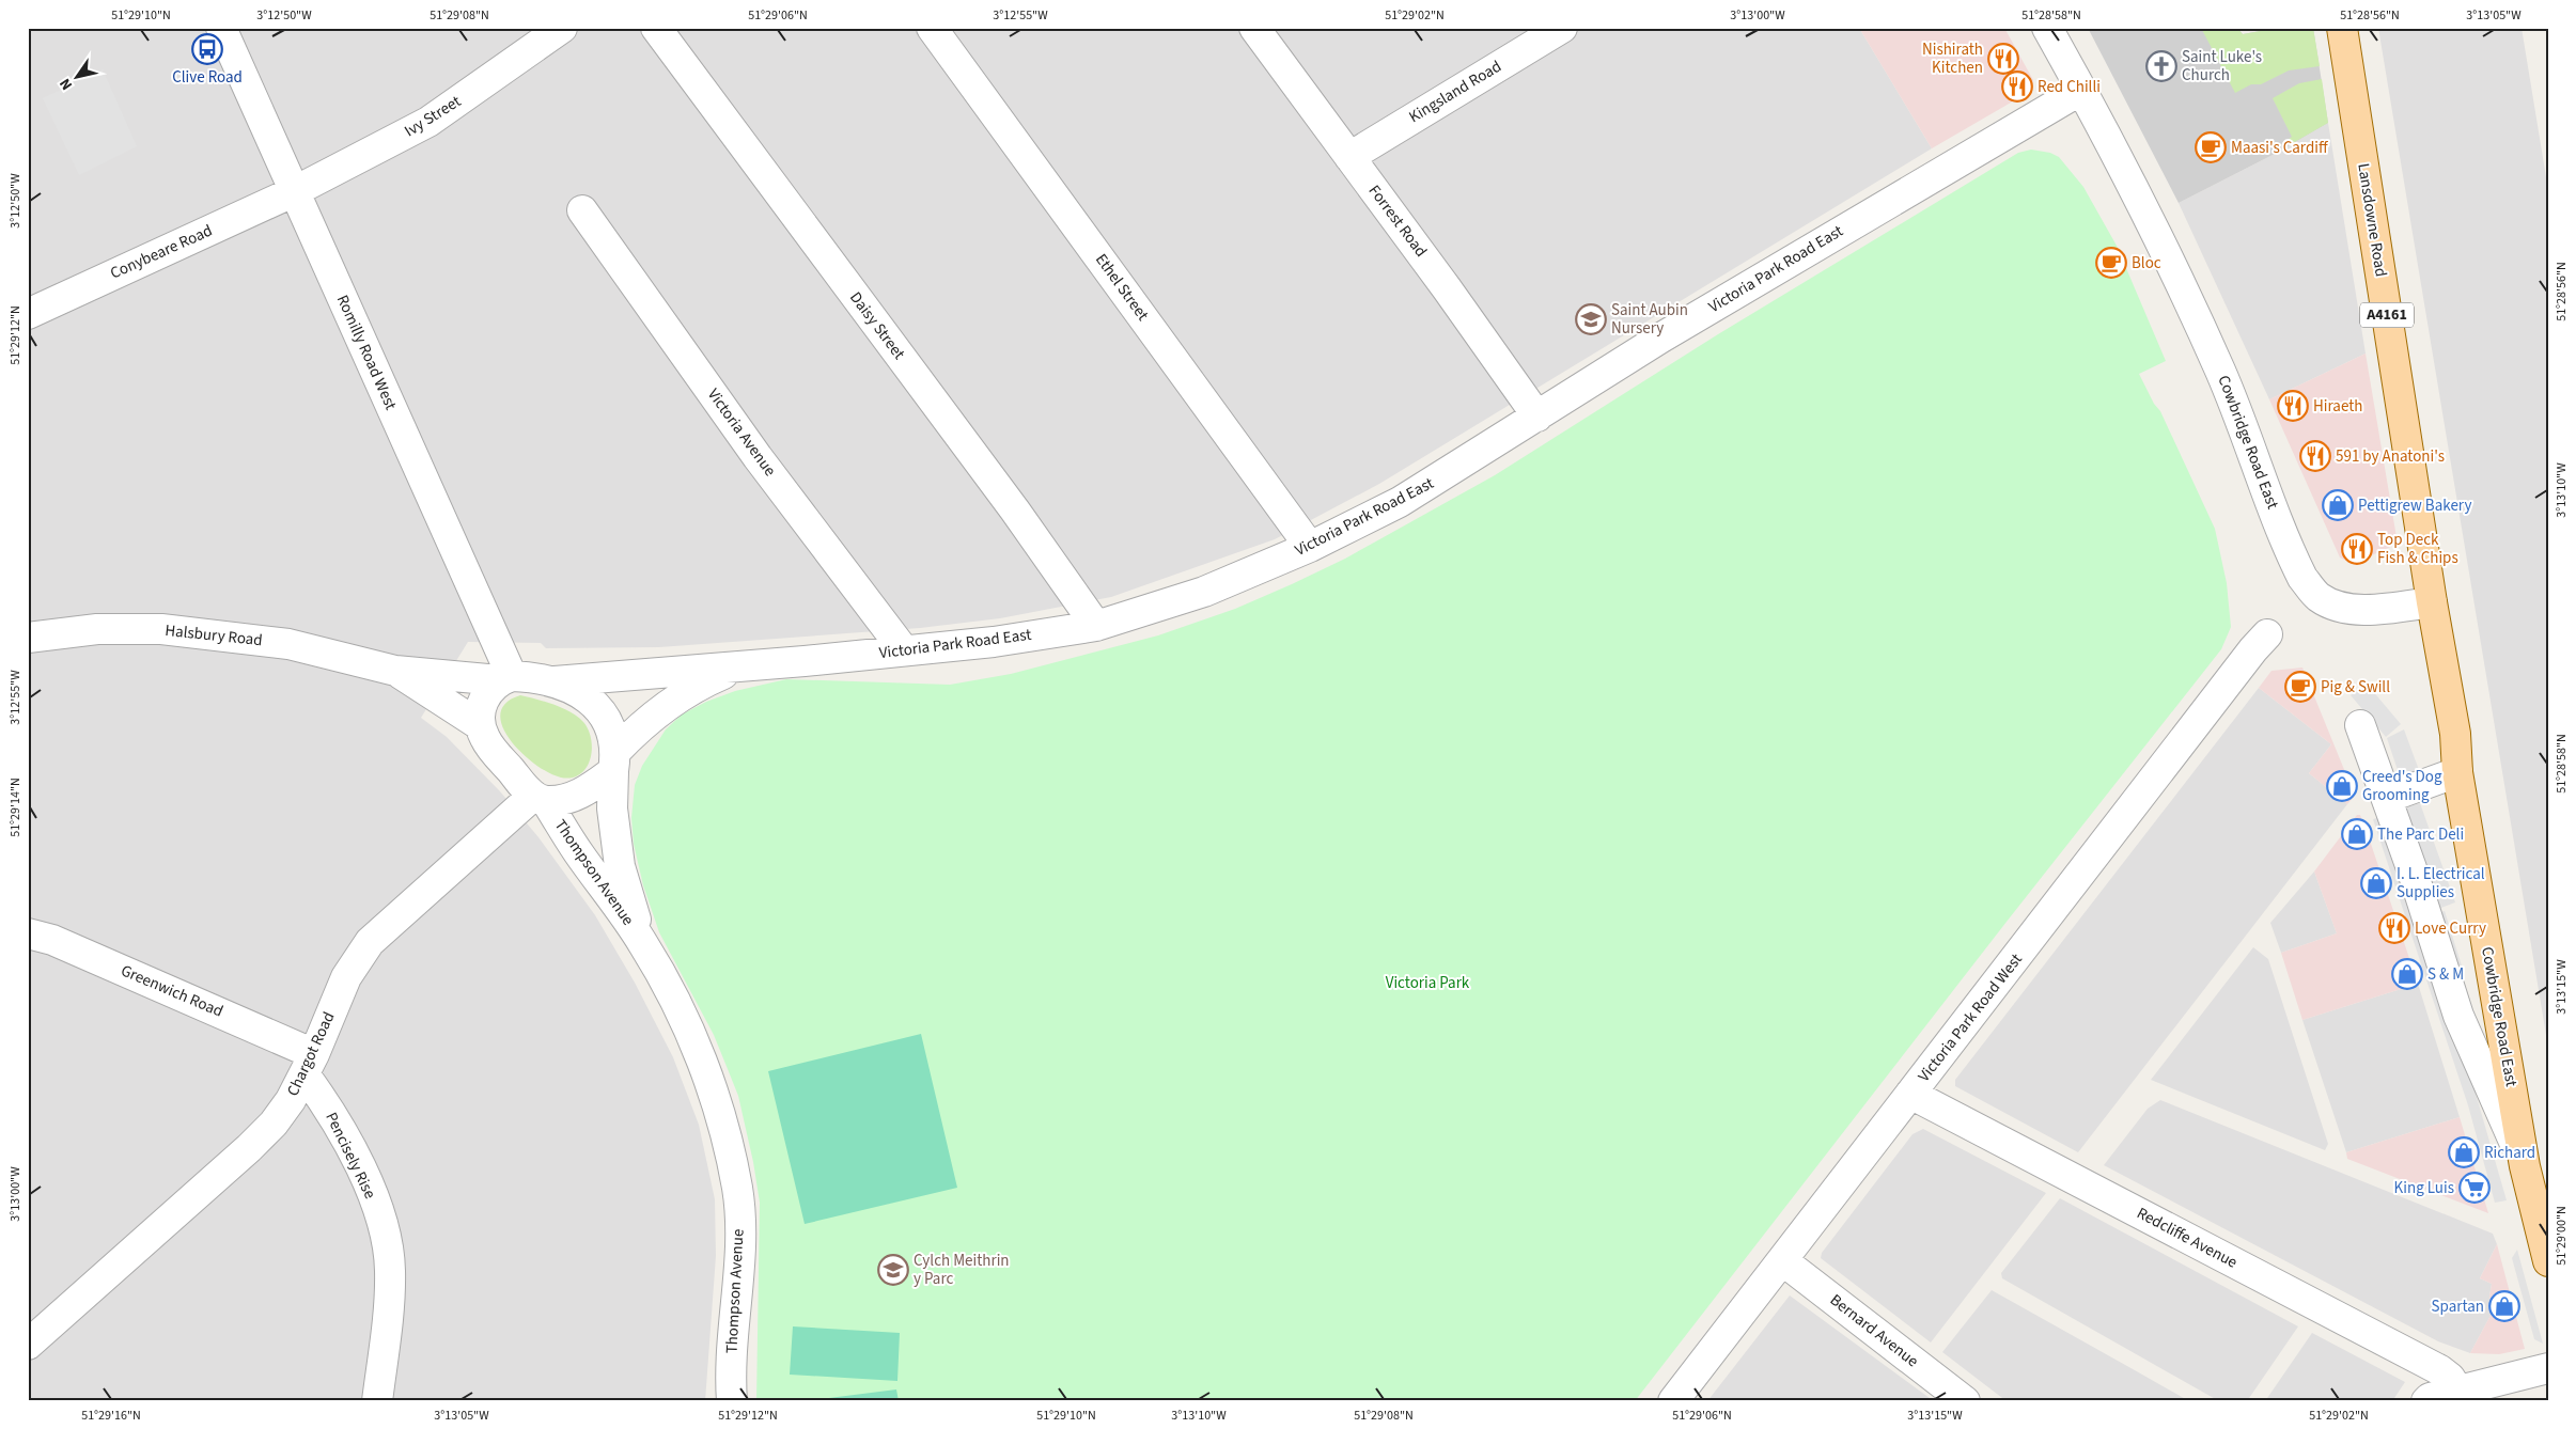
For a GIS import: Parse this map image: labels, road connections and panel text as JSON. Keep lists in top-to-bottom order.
{
  "streets": {
    "main road": ["Lansdowne Road", "A4161", "Cowbridge Road East"],
    "street": [
      "Kingsland Road",
      "Ivy Street",
      "Forrest Road",
      "Conybeare Road",
      "Victoria Park Road East",
      "Ethel Street",
      "Daisy Street",
      "Romilly Road West",
      "Victoria Avenue",
      "Halsbury Road",
      "Thompson Avenue",
      "Greenwich Road",
      "Victoria Park Road West",
      "Chargot Road",
      "Pencisely Rise",
      "Redcliffe Avenue",
      "Bernard Avenue"
    ]
  },
  "crossings": [
    ["Kingsland Road", "Forrest Road"],
    ["Ivy Street", "Conybeare Road"],
    ["Ivy Street", "Romilly Road West"],
    ["Lansdowne Road", "Cowbridge Road East"],
    ["Forrest Road", "Victoria Park Road East"],
    ["Conybeare Road", "Romilly Road West"],
    ["Victoria Park Road East", "Ethel Street"],
    ["Victoria Park Road East", "Daisy Street"],
    ["Victoria Park Road East", "Romilly Road West"],
    ["Victoria Park Road East", "Victoria Avenue"],
    ["Victoria Park Road East", "Cowbridge Road East"],
    ["Victoria Park Road East", "Halsbury Road"],
    ["Victoria Park Road East", "Thompson Avenue"],
    ["Victoria Park Road East", "Chargot Road"],
    ["Romilly Road West", "Halsbury Road"],
    ["Romilly Road West", "Thompson Avenue"],
    ["Romilly Road West", "Chargot Road"],
    ["Halsbury Road", "Thompson Avenue"],
    ["Halsbury Road", "Chargot Road"],
    ["Thompson Avenue", "Chargot Road"],
    ["Greenwich Road", "Chargot Road"],
    ["Greenwich Road", "Pencisely Rise"],
    ["Victoria Park Road West", "Redcliffe Avenue"],
    ["Victoria Park Road West", "Bernard Avenue"],
    ["Chargot Road", "Pencisely Rise"]
  ],
  "parks": ["Victoria Park"],
  "places": {
    "bus stop": ["Clive Road"],
    "restaurant": [
      "Nishirath Kitchen",
      "Red Chilli",
      "Hiraeth",
      "591 by Anatoni's",
      "Top Deck Fish & Chips",
      "Love Curry"
    ],
    "church": ["Saint Luke's Church"],
    "cafe": ["Maasi's Cardiff", "Bloc", "Pig & Swill"],
    "school or university": ["Saint Aubin Nursery", "Cylch Meithrin y Parc"],
    "shop": [
      "Pettigrew Bakery",
      "Creed's Dog Grooming",
      "The Parc Deli",
      "I. L. Electrical Supplies",
      "S & M",
      "Richard",
      "Spartan"
    ],
    "supermarket": ["King Luis"]
  },
  "north": "bottom left",
  "coordinates": [
    "51°29'10\"N",
    "3°12'50\"W",
    "51°29'08\"N",
    "51°29'06\"N",
    "3°12'55\"W",
    "51°29'02\"N",
    "3°13'00\"W",
    "51°28'58\"N",
    "51°28'56\"N",
    "3°13'05\"W",
    "51°29'12\"N",
    "3°13'10\"W",
    "51°29'14\"N",
    "3°13'15\"W",
    "51°29'00\"N",
    "51°29'16\"N"
  ]
}
